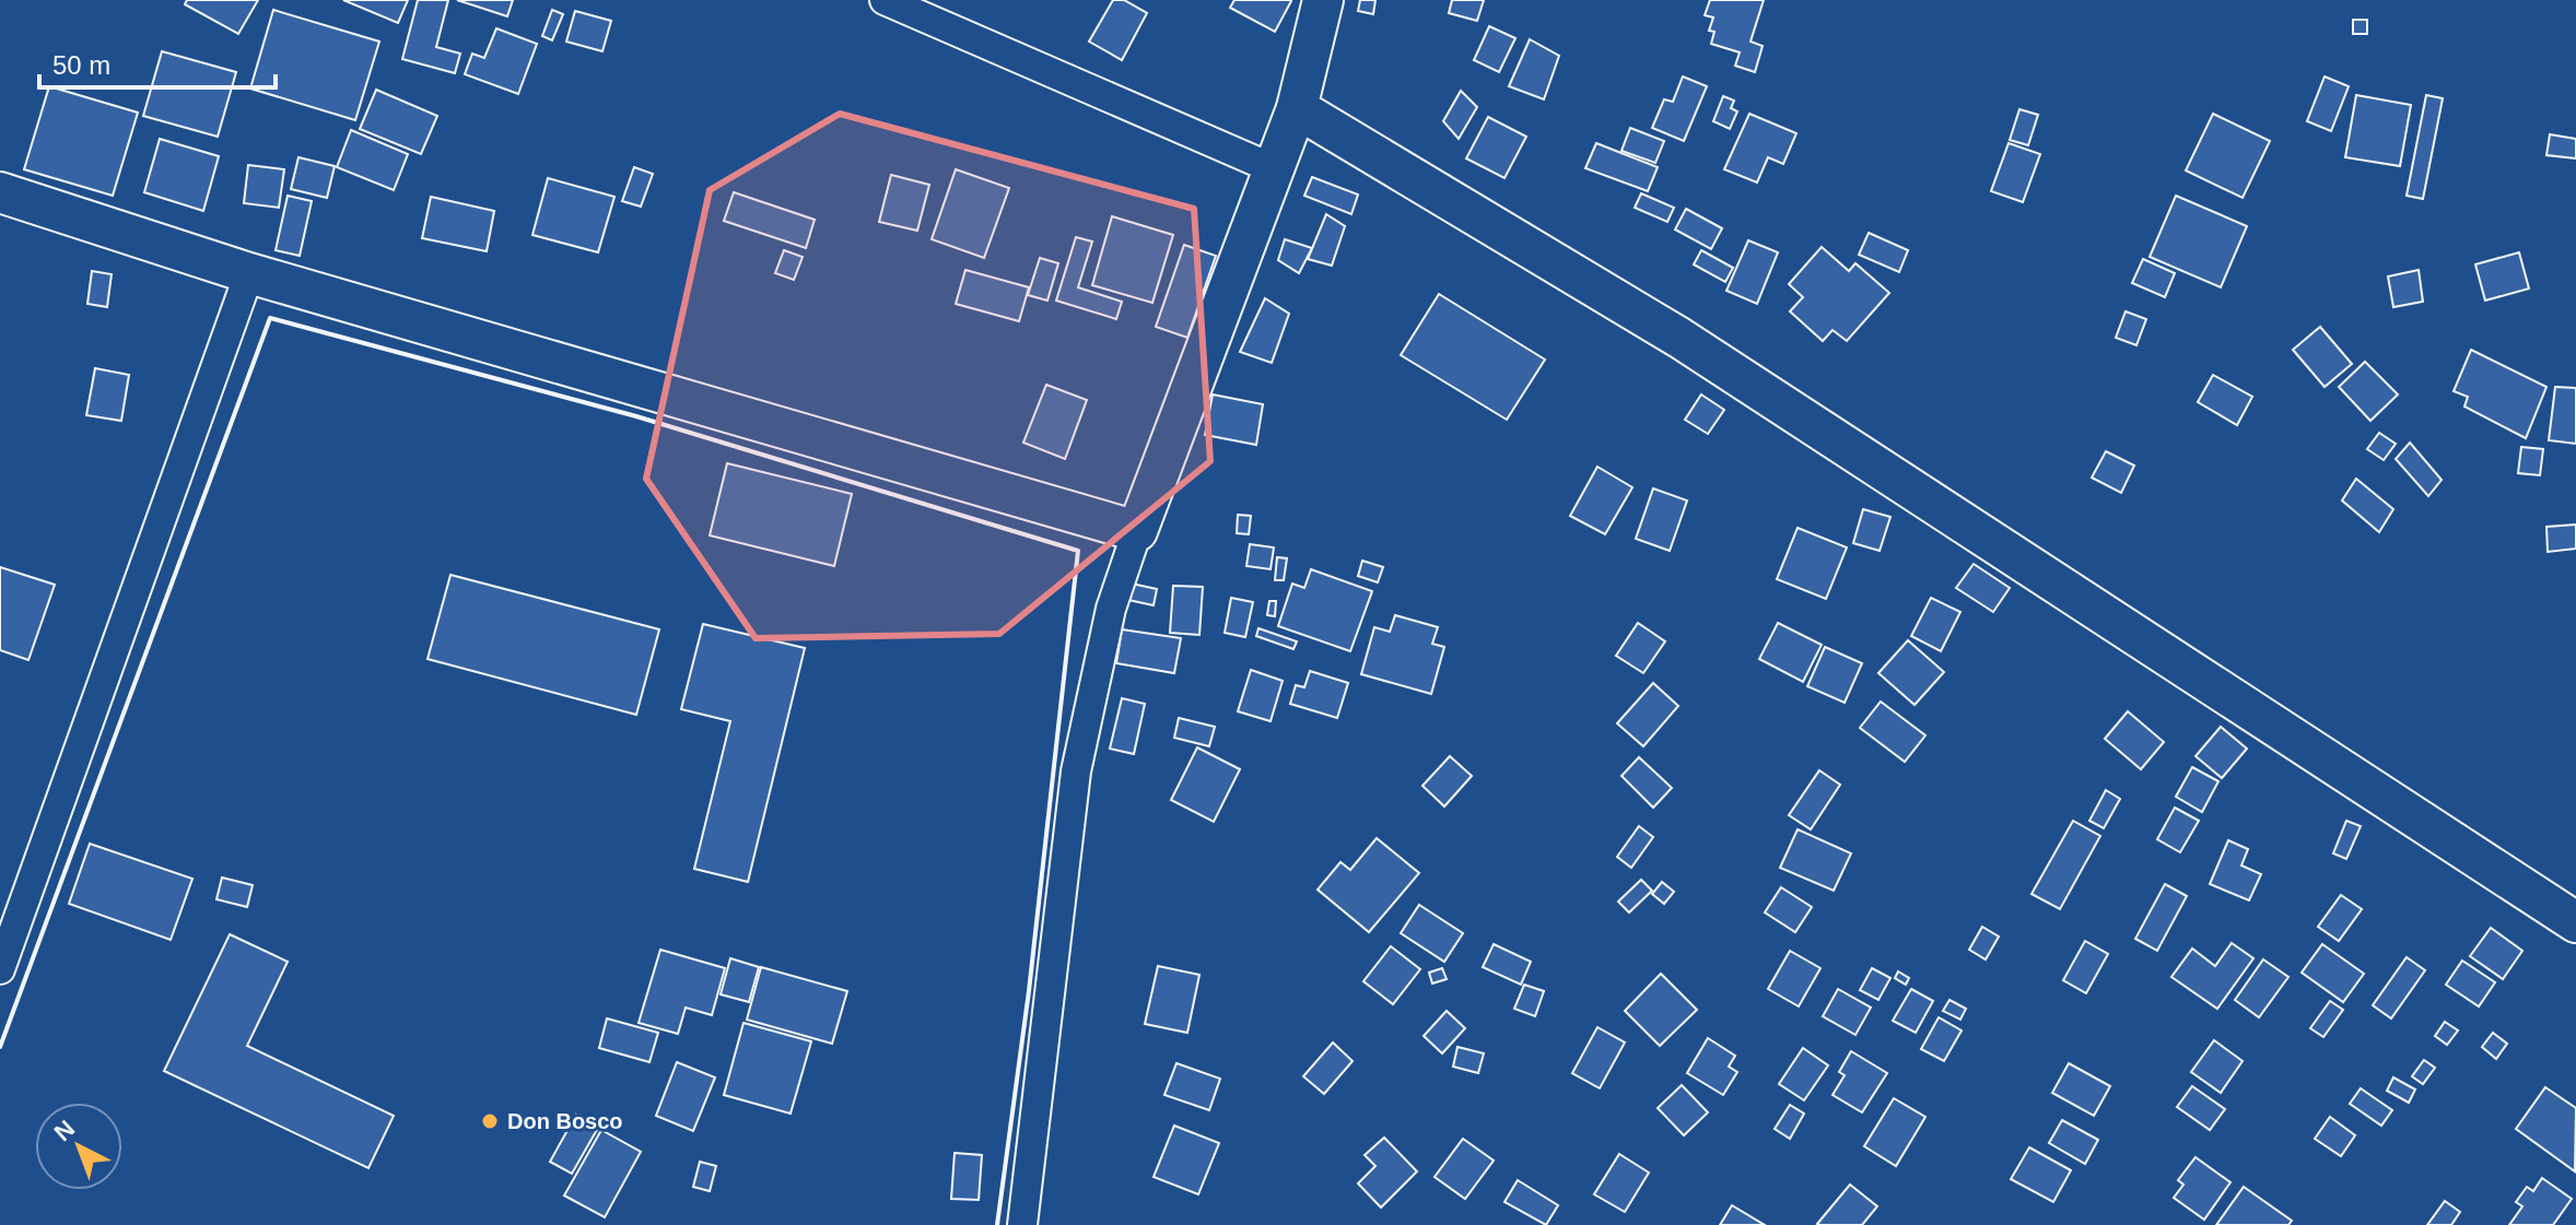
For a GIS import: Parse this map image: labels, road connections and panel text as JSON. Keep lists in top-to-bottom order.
{
  "places": ["Don Bosco"],
  "scale_bar": "50 m",
  "north": "top left"
}
